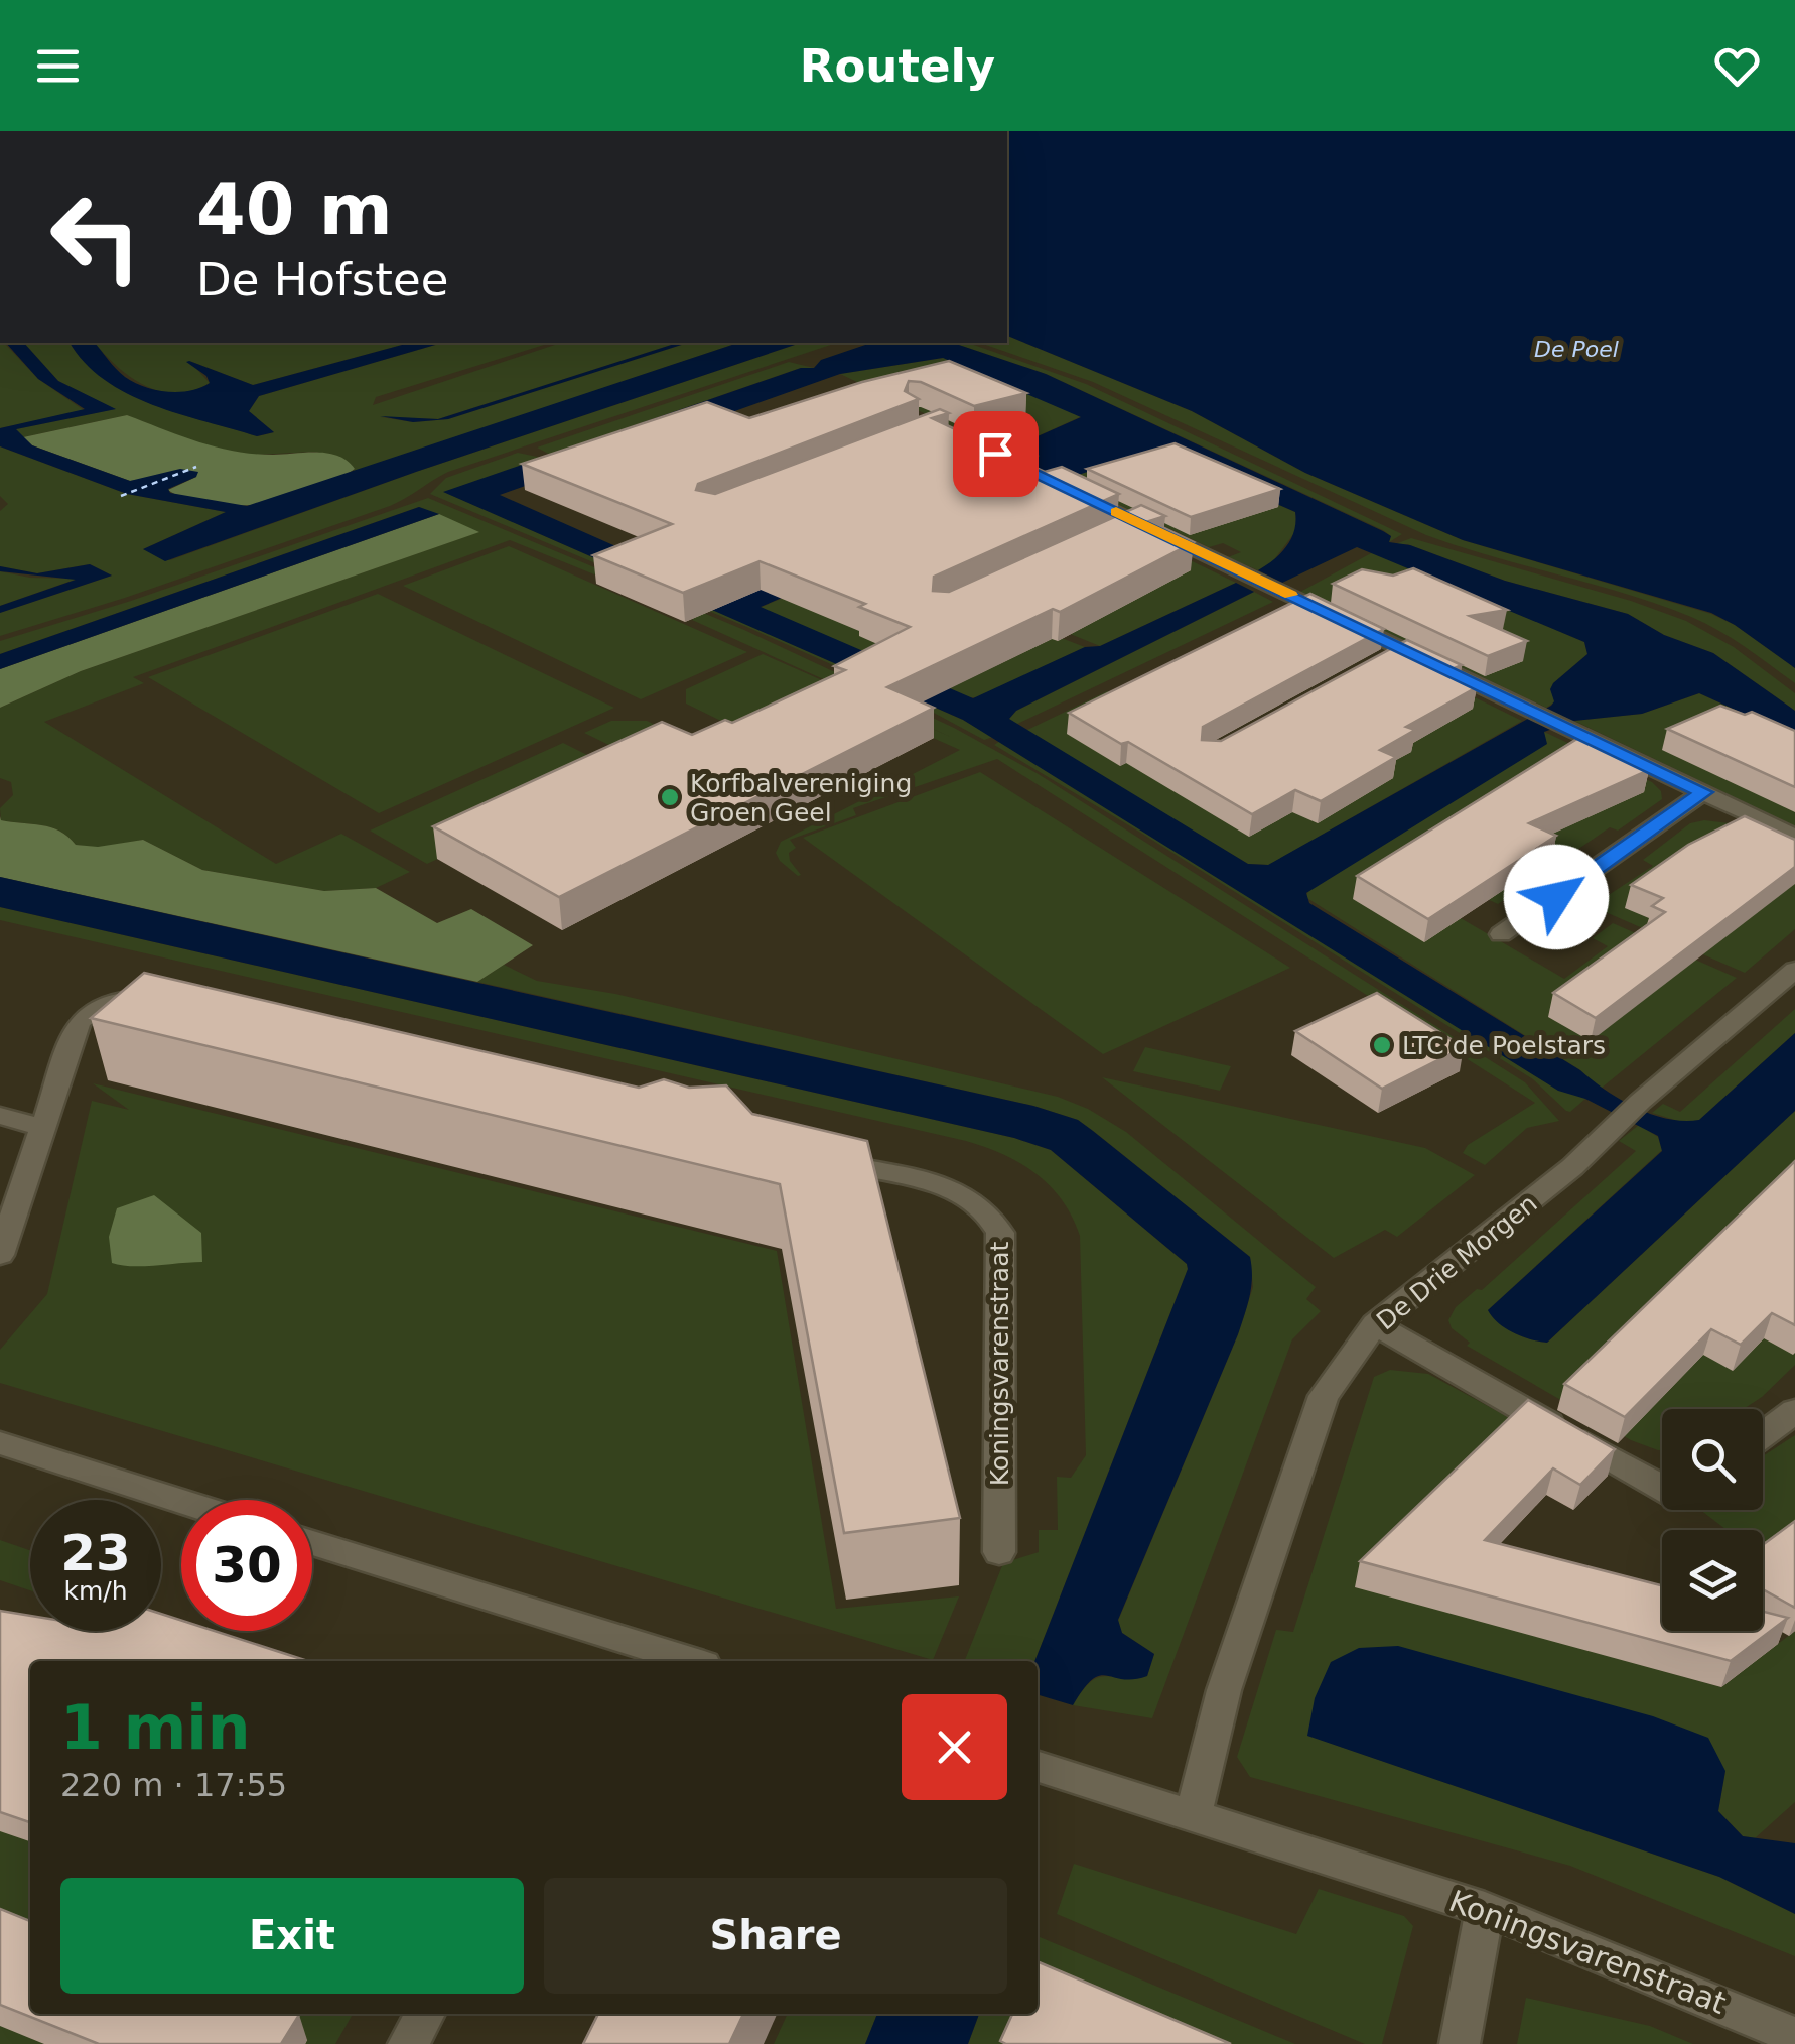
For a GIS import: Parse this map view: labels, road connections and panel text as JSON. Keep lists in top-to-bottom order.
{
  "streets": {
    "street": ["De Drie Morgen", "Koningsvarenstraat"]
  },
  "crossings": [
    ["De Drie Morgen", "Koningsvarenstraat"]
  ],
  "water": ["De Poel"],
  "places": ["Korfbalvereniging Groen Geel", "LTC de Poelstars"],
  "page": {
    "header": "Routely",
    "turn": ["40 m", "De Hofstee"],
    "speed": "23 km/h",
    "limit": "30",
    "heading": ["1 min", "220 m · 17:55"],
    "buttons": ["Exit", "Share"]
  }
}
